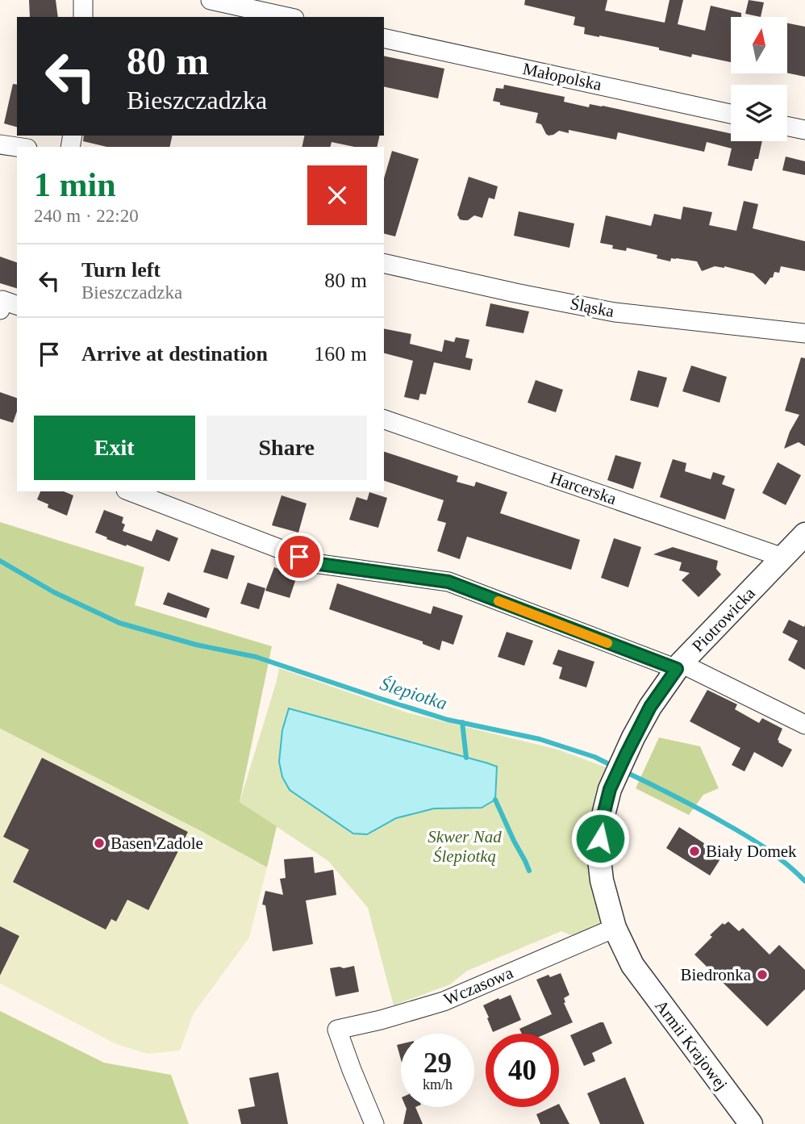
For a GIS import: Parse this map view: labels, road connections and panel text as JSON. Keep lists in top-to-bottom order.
{
  "streets": {
    "street": [
      "Małopolska",
      "Śląska",
      "Harcerska",
      "Piotrowicka",
      "Wczasowa",
      "Armii Krajowej"
    ]
  },
  "crossings": [
    ["Harcerska", "Piotrowicka"],
    ["Piotrowicka", "Wczasowa"],
    ["Piotrowicka", "Armii Krajowej"]
  ],
  "water": ["Ślepiotka"],
  "parks": ["Skwer Nad Ślepiotką"],
  "places": ["Basen Zadole", "Biały Domek", "Biedronka"],
  "north": "top",
  "page": {
    "turn": ["80 m", "Bieszczadzka"],
    "heading": ["1 min", "240 m · 22:20"],
    "list": [
      {
        "name": "Turn left",
        "note": "Bieszczadzka",
        "value": "80 m"
      },
      {
        "name": "Arrive at destination",
        "value": "160 m"
      }
    ],
    "buttons": ["Exit", "Share"],
    "speed": "29 km/h",
    "limit": "40"
  }
}
